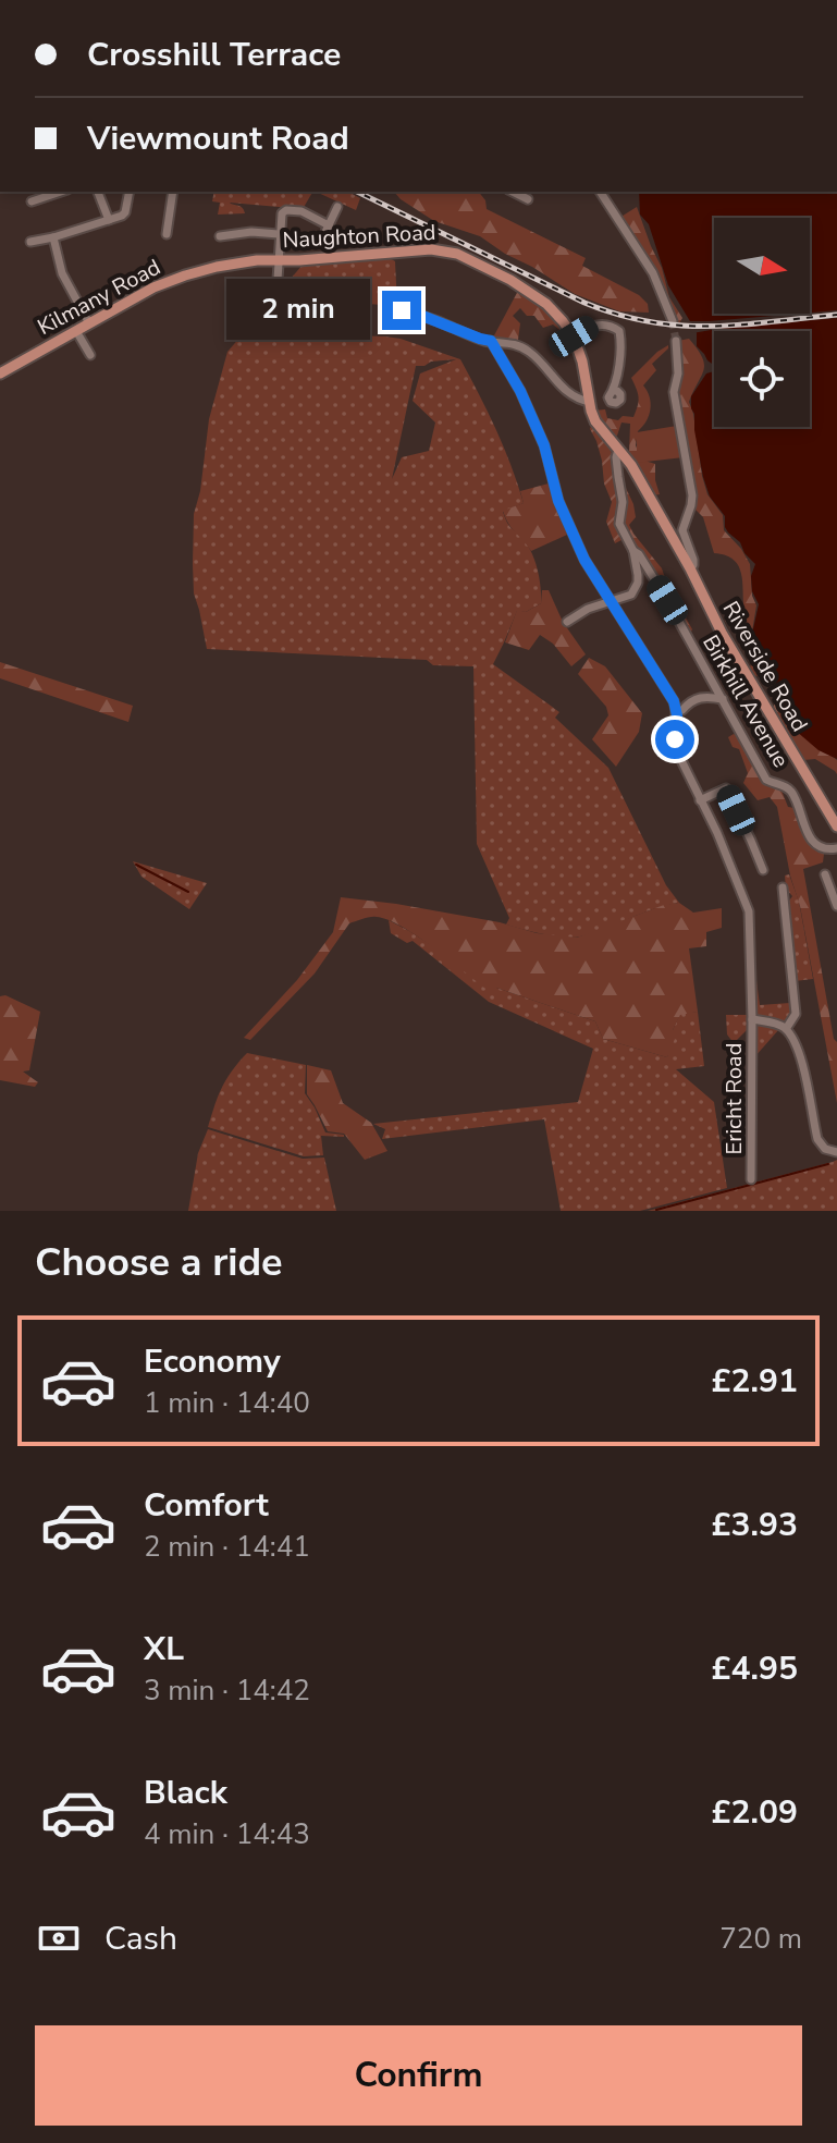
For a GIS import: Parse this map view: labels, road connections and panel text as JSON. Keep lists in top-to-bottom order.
{
  "streets": {
    "main road": ["Naughton Road", "Kilmany Road", "Riverside Road"],
    "street": ["Birkhill Avenue", "Ericht Road"]
  },
  "crossings": [
    ["Naughton Road", "Kilmany Road"],
    ["Naughton Road", "Riverside Road"]
  ],
  "north": "right",
  "page": {
    "banner": ["Crosshill Terrace", "Viewmount Road"],
    "bubble": "2 min",
    "heading": "Choose a ride",
    "list": [
      {
        "name": "Economy",
        "note": "1 min · 14:40",
        "value": "£2.91"
      },
      {
        "name": "Comfort",
        "note": "2 min · 14:41",
        "value": "£3.93"
      },
      {
        "name": "XL",
        "note": "3 min · 14:42",
        "value": "£4.95"
      },
      {
        "name": "Black",
        "note": "4 min · 14:43",
        "value": "£2.09"
      }
    ],
    "pay": ["Cash", "720 m"],
    "buttons": "Confirm"
  }
}
